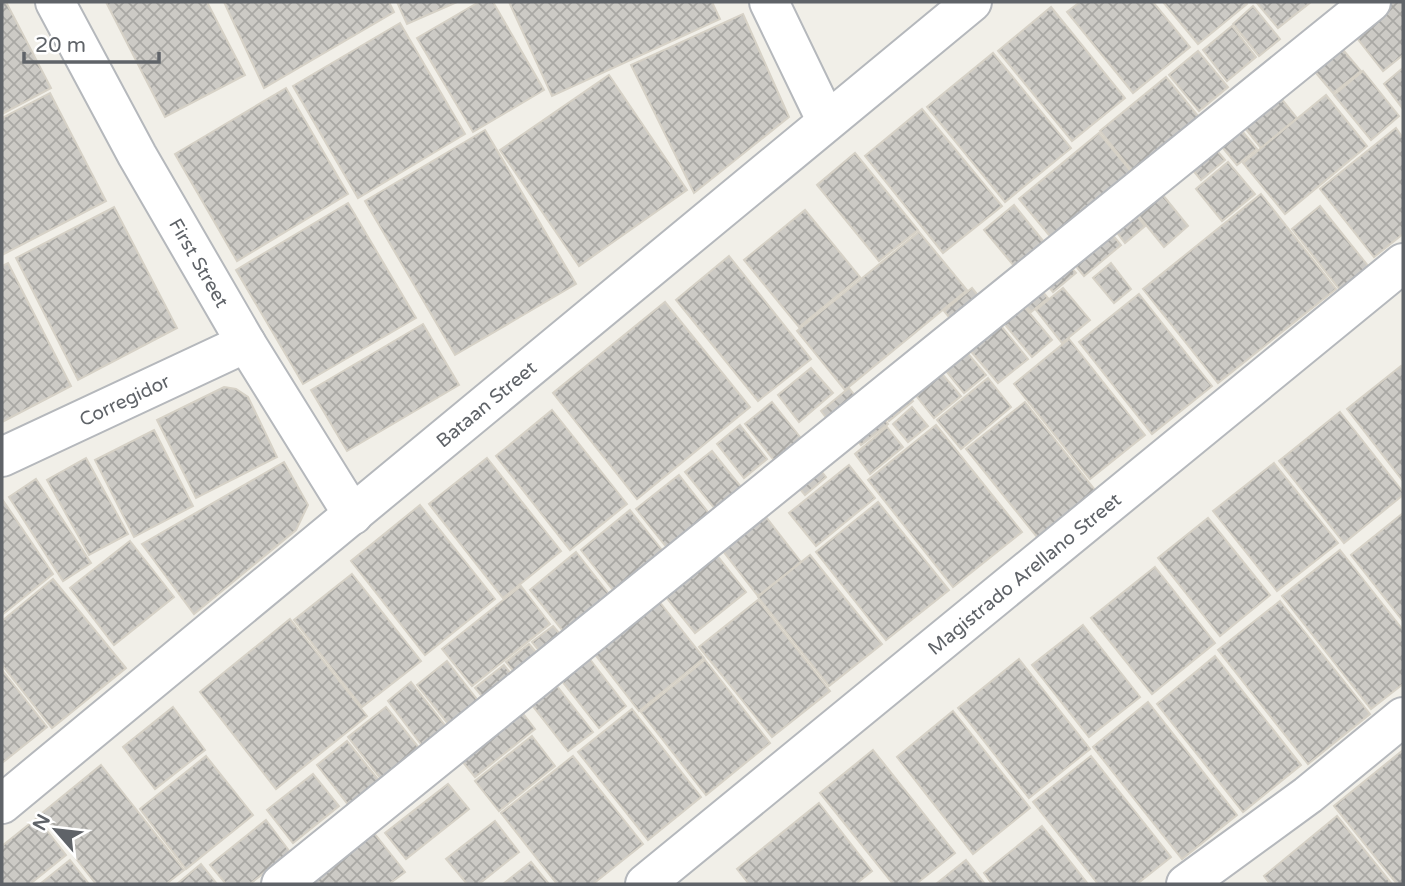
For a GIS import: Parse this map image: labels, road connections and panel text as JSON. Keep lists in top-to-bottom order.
{
  "streets": {
    "street": [
      "First Street",
      "Corregidor",
      "Bataan Street",
      "Magistrado Arellano Street"
    ]
  },
  "crossings": [
    ["First Street", "Corregidor"],
    ["First Street", "Bataan Street"]
  ],
  "scale_bar": "20 m",
  "north": "top left"
}
